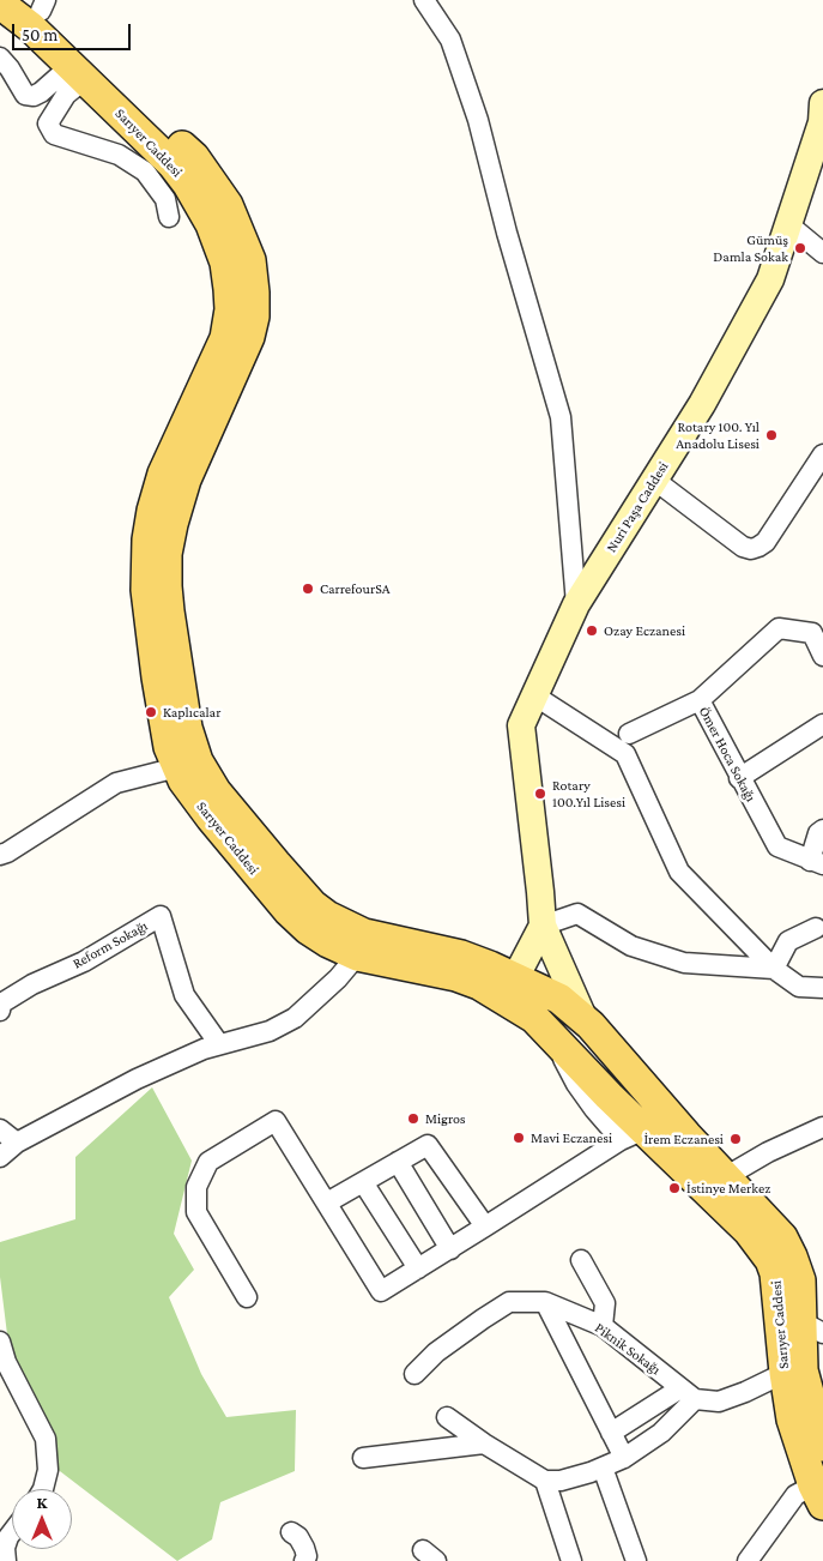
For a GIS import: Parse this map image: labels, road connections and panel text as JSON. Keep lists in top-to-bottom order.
{
  "streets": {
    "main road": ["Sarıyer Caddesi"],
    "street": [
      "Nuri Paşa Caddesi",
      "Ömer Hoca Sokağı",
      "Reform Sokağı",
      "Piknik Sokağı"
    ]
  },
  "places": [
    "Gümüş Damla Sokak",
    "Rotary 100. Yıl Anadolu Lisesi",
    "CarrefourSA",
    "Ozay Eczanesi",
    "Kaplıcalar",
    "Rotary 100.Yıl Lisesi",
    "Migros",
    "Mavi Eczanesi",
    "İrem Eczanesi",
    "İstinye Merkez"
  ],
  "scale_bar": "50 m",
  "north": "top"
}
